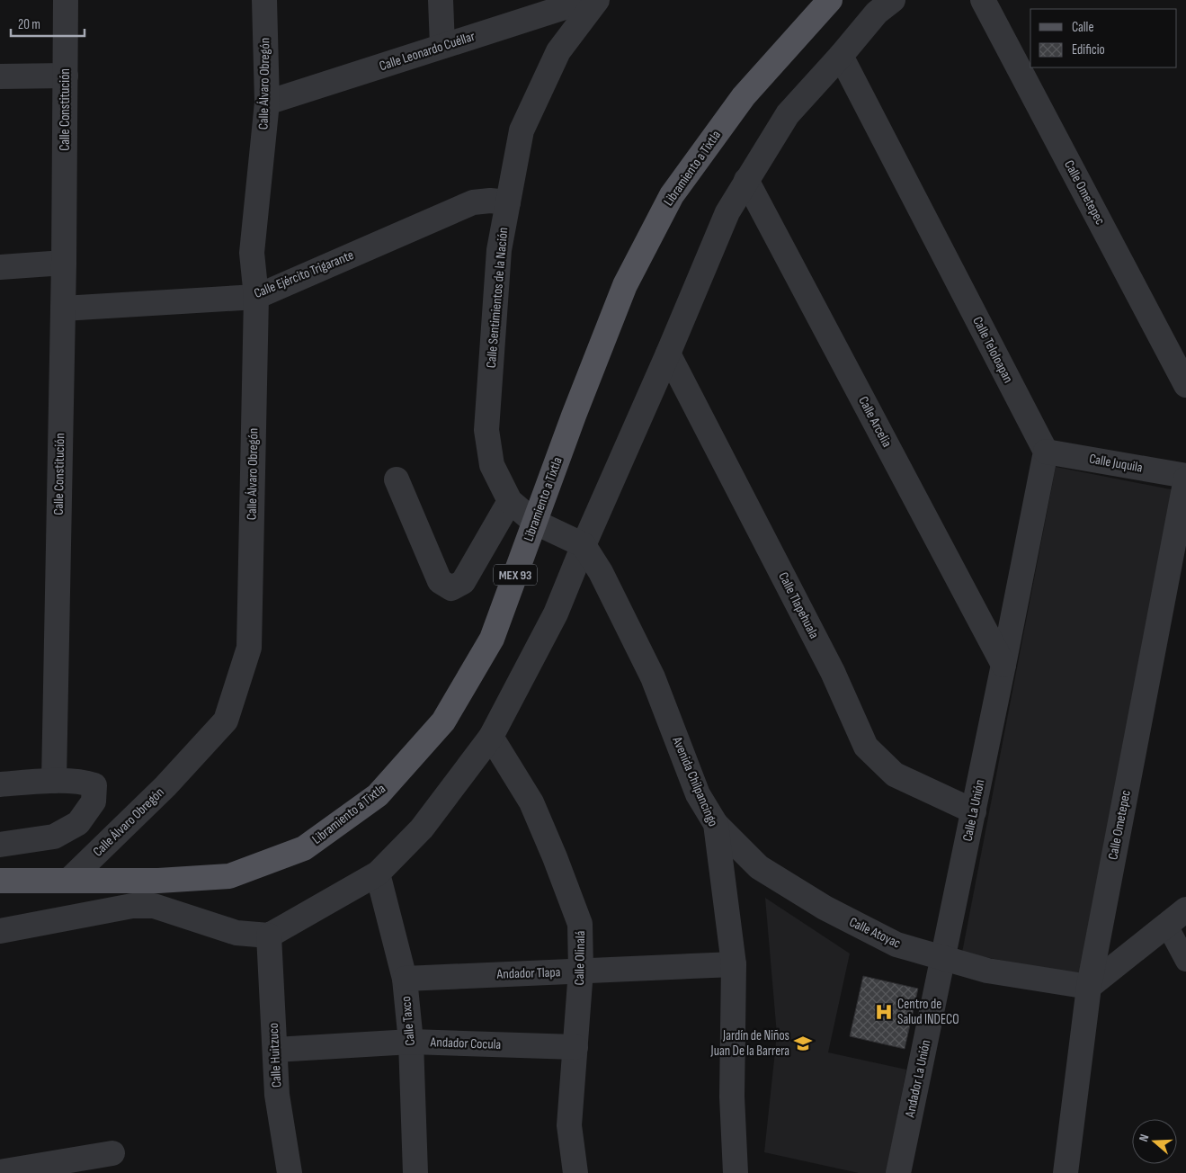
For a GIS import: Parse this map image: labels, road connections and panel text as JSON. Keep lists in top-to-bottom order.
{
  "streets": {
    "main road": ["Libramiento a Tixtla", "MEX 93"],
    "street": [
      "Calle Leonardo Cuéllar",
      "Calle Álvaro Obregón",
      "Calle Constitución",
      "Calle Ometepec",
      "Calle Ejército Trigarante",
      "Calle Sentimientos de la Nación",
      "Calle Teloloapan",
      "Calle Arcelia",
      "Calle Juquila",
      "Calle Tlapehuala",
      "Avenida Chilpancingo",
      "Calle La Unión",
      "Calle Atoyac",
      "Calle Olinalá",
      "Andador Tlapa",
      "Calle Taxco",
      "Andador Cocula",
      "Calle Huitzuco",
      "Andador La Unión"
    ]
  },
  "crossings": [
    ["Calle Leonardo Cuéllar", "Calle Álvaro Obregón"],
    ["Calle Álvaro Obregón", "Libramiento a Tixtla"],
    ["Calle Álvaro Obregón", "Calle Ejército Trigarante"],
    ["Calle Constitución", "Calle Ejército Trigarante"],
    ["Libramiento a Tixtla", "Calle Sentimientos de la Nación"],
    ["Calle Ometepec", "Calle Juquila"],
    ["Calle Ometepec", "Calle Atoyac"],
    ["Calle Ejército Trigarante", "Calle Sentimientos de la Nación"],
    ["Calle Teloloapan", "Calle Juquila"],
    ["Calle Arcelia", "Calle La Unión"],
    ["Calle Tlapehuala", "Calle La Unión"],
    ["Avenida Chilpancingo", "Calle Atoyac"],
    ["Avenida Chilpancingo", "Andador Tlapa"],
    ["Calle La Unión", "Calle Atoyac"],
    ["Calle La Unión", "Andador La Unión"],
    ["Calle Atoyac", "Andador La Unión"],
    ["Calle Olinalá", "Andador Tlapa"],
    ["Calle Olinalá", "Andador Cocula"],
    ["Andador Tlapa", "Calle Taxco"],
    ["Calle Taxco", "Andador Cocula"],
    ["Andador Cocula", "Calle Huitzuco"]
  ],
  "places": {
    "hospital": ["Centro de Salud INDECO"],
    "school or university": ["Jardín de Niños Juan De la Barrera"]
  },
  "legend": ["Calle", "Edificio"],
  "scale_bar": "20 m",
  "north": "left"
}
